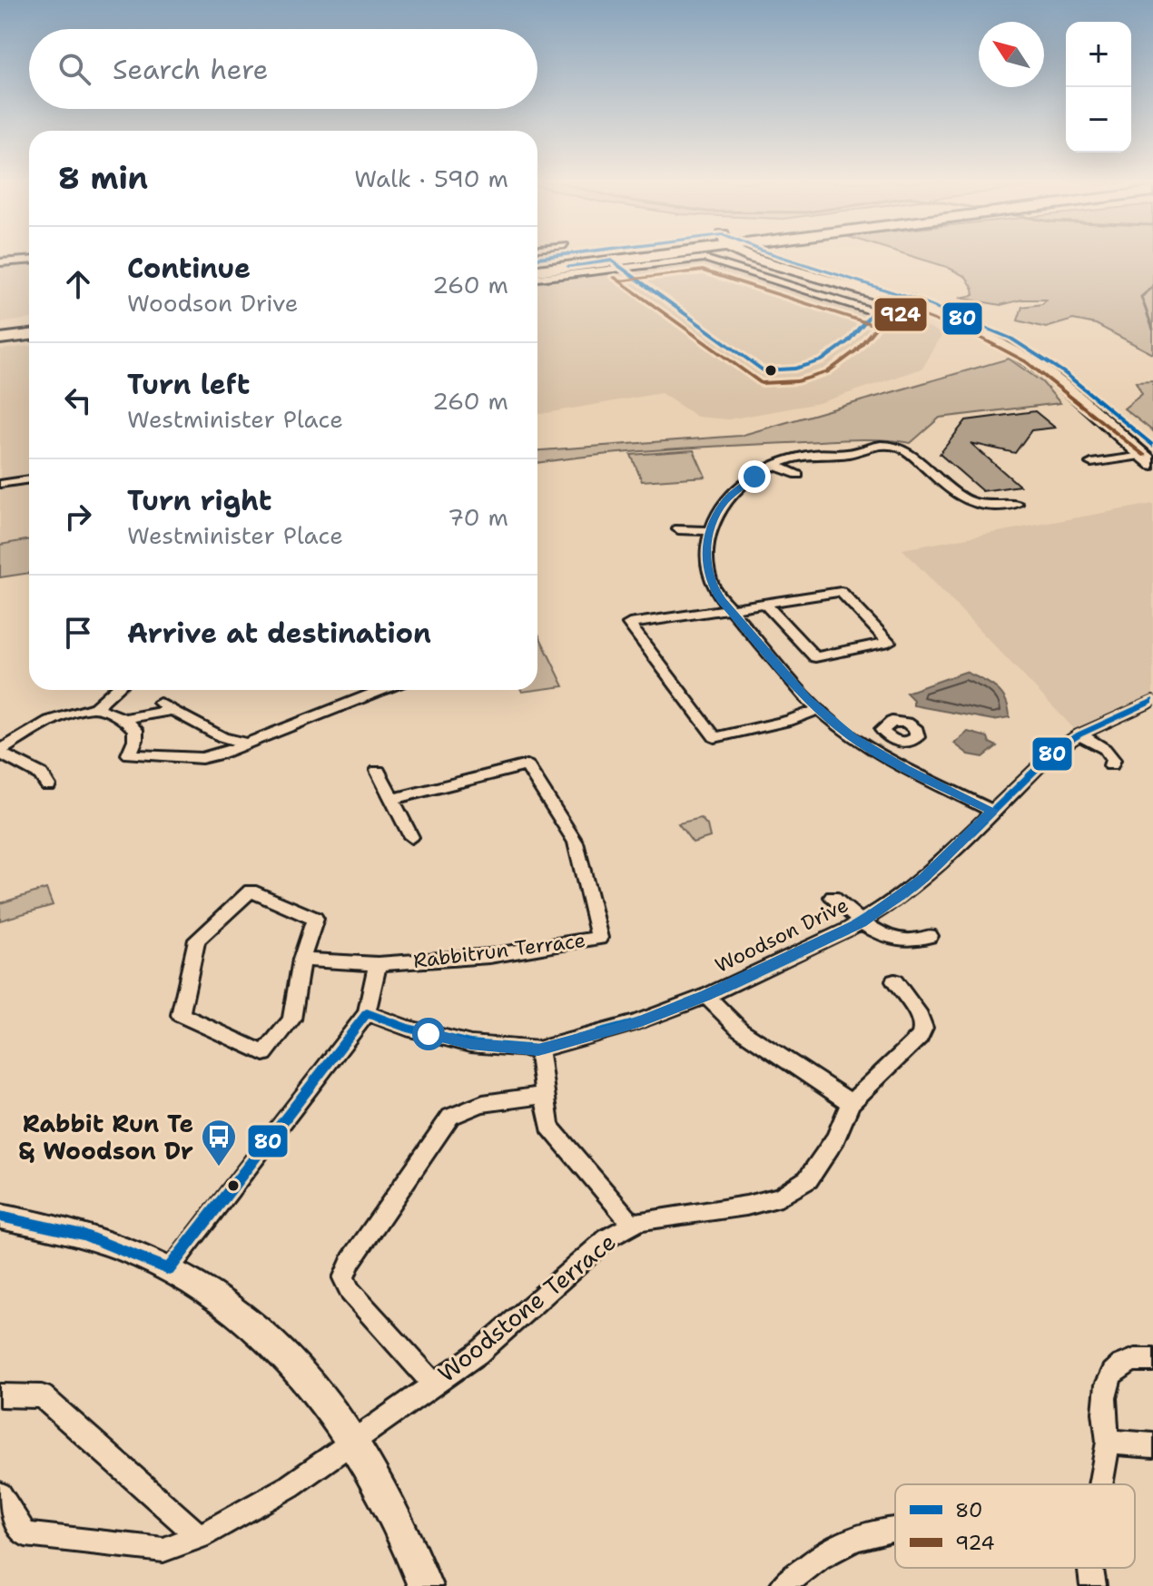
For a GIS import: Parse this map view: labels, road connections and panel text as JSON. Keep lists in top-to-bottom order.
{
  "streets": {
    "street": ["Woodson Drive", "Rabbitrun Terrace", "Woodstone Terrace"]
  },
  "places": {
    "bus stop": ["Rabbit Run Te & Woodson Dr"]
  },
  "lines": ["transit line 80", "transit line 924"],
  "legend": ["80", "924"],
  "north": "top left",
  "page": {
    "map_buttons": ["+", "−"],
    "search": "Search here",
    "heading": ["8 min", "Walk · 590 m"],
    "list": [
      ["Continue", "Woodson Drive", "260 m"],
      ["Turn left", "Westminister Place", "260 m"],
      ["Turn right", "Westminister Place", "70 m"],
      "Arrive at destination"
    ]
  }
}
